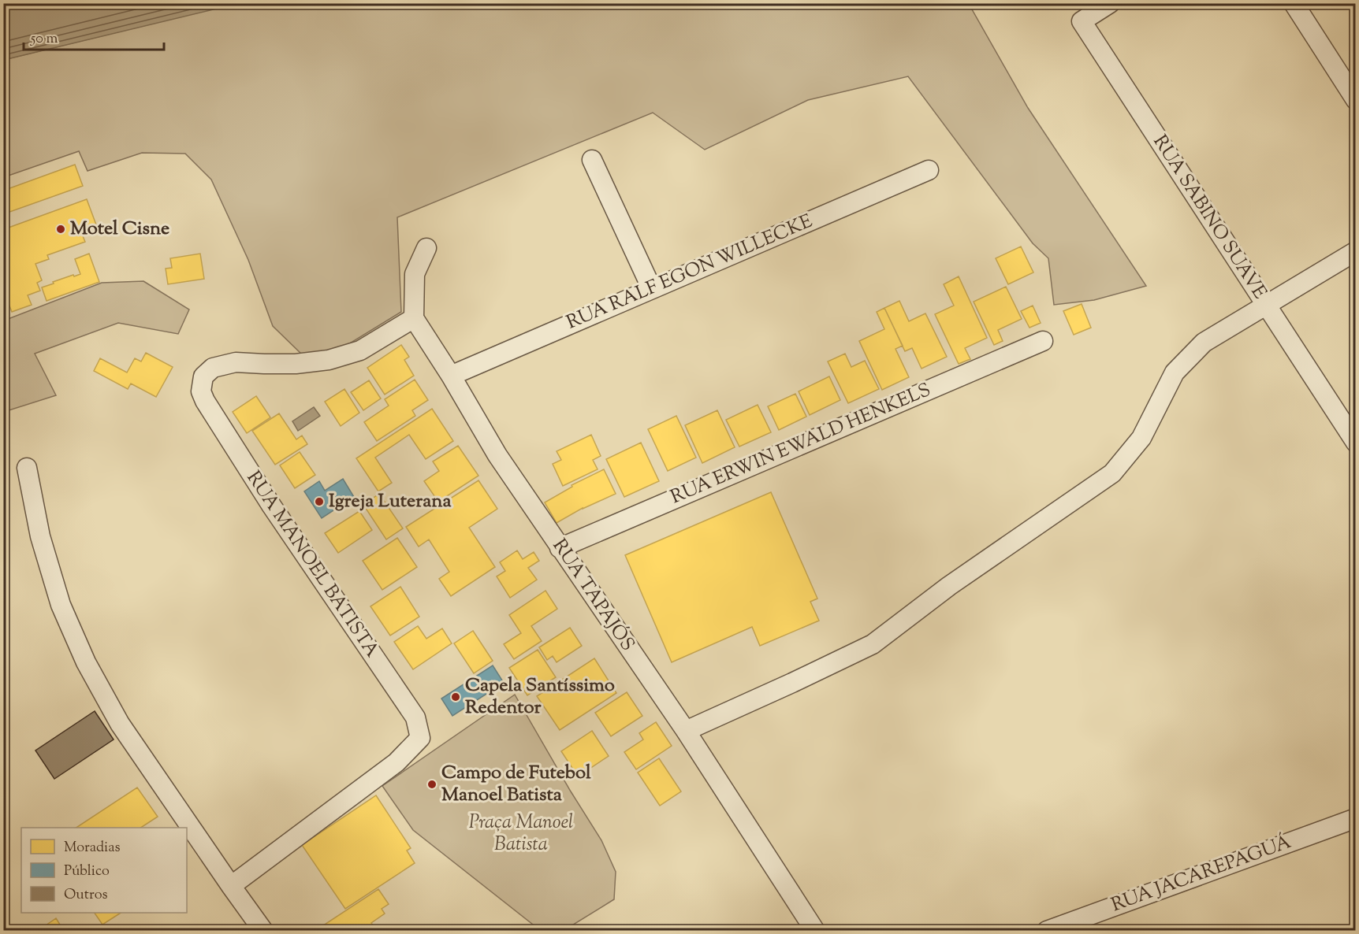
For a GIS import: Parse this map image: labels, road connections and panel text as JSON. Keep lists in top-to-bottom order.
{
  "streets": {
    "street": [
      "RUA SABINO SUAVE",
      "RUA RALF EGON WILLECKE",
      "RUA ERWIN EWALD HENKELS",
      "RUA MANOEL BATISTA",
      "RUA TAPAJÓS",
      "RUA JACAREPAGUÁ"
    ]
  },
  "crossings": [
    ["RUA RALF EGON WILLECKE", "RUA TAPAJÓS"],
    ["RUA ERWIN EWALD HENKELS", "RUA TAPAJÓS"],
    ["RUA MANOEL BATISTA", "RUA TAPAJÓS"]
  ],
  "parks": ["Praça Manoel Batista"],
  "places": [
    "Motel Cisne",
    "Igreja Luterana",
    "Capela Santíssimo Redentor",
    "Campo de Futebol Manoel Batista"
  ],
  "legend": ["Moradias", "Público", "Outros"],
  "scale_bar": "50 m"
}
